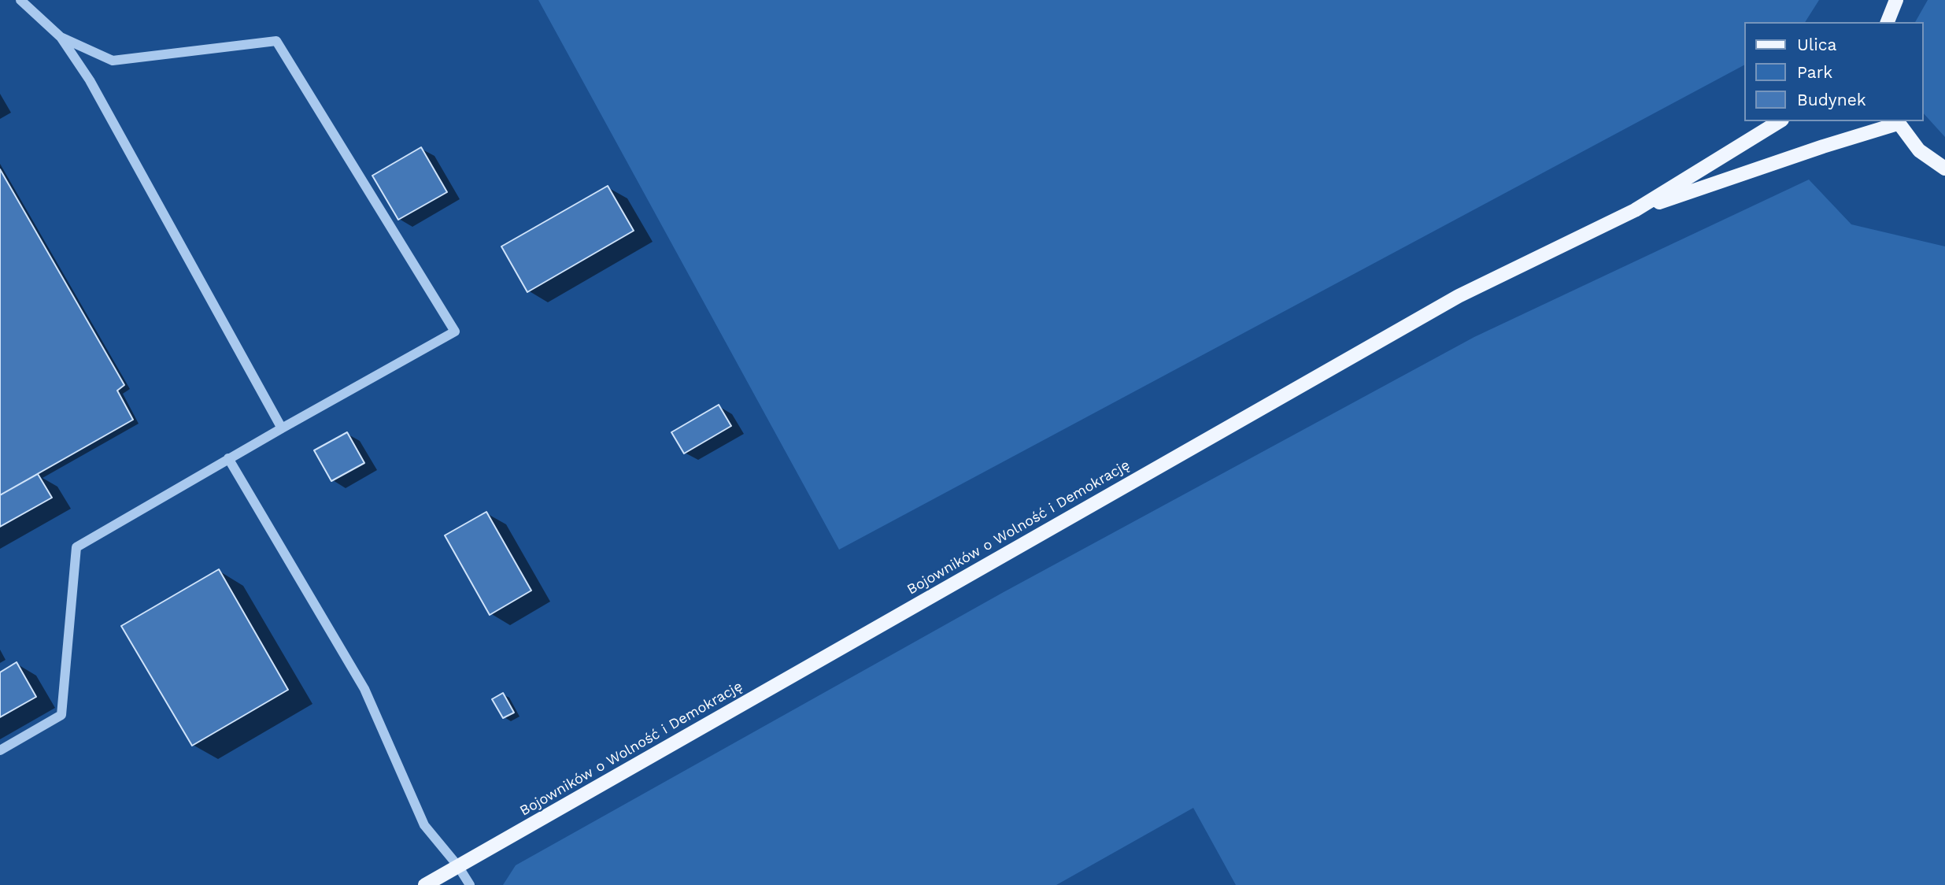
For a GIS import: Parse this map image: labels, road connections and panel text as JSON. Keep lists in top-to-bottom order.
{
  "streets": {
    "main road": ["Bojowników o Wolność i Demokrację"]
  },
  "legend": ["Ulica", "Park", "Budynek"]
}
